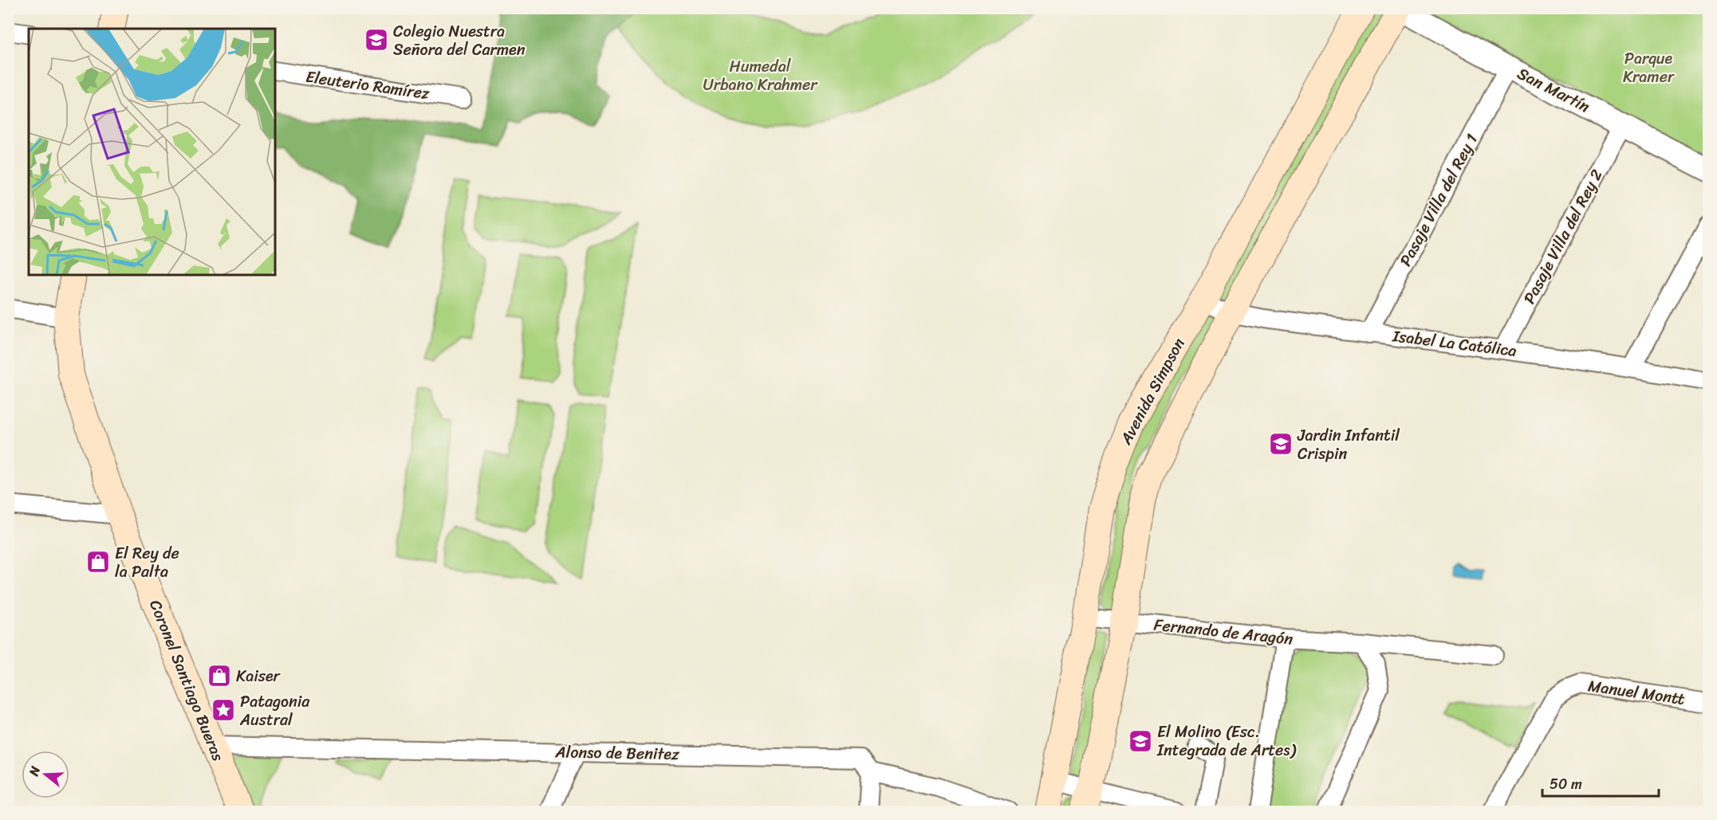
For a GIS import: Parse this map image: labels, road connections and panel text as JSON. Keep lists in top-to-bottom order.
{
  "streets": {
    "main road": ["Avenida Simpson", "Coronel Santiago Bueras"],
    "street": [
      "Eleuterio Ramírez",
      "San Martín",
      "Pasaje Villa del Rey 1",
      "Pasaje Villa del Rey 2",
      "Isabel La Católica",
      "Fernando de Aragón",
      "Manuel Montt",
      "Alonso de Benitez"
    ]
  },
  "crossings": [
    ["San Martín", "Pasaje Villa del Rey 1"],
    ["San Martín", "Pasaje Villa del Rey 2"],
    ["Pasaje Villa del Rey 1", "Isabel La Católica"],
    ["Pasaje Villa del Rey 2", "Isabel La Católica"],
    ["Isabel La Católica", "Avenida Simpson"],
    ["Avenida Simpson", "Fernando de Aragón"],
    ["Coronel Santiago Bueras", "Alonso de Benitez"]
  ],
  "parks": ["Parque Kramer", "Humedal Urbano Krahmer"],
  "places": {
    "school or university": ["Colegio Nuestra Señora del Carmen", "Jardin Infantil Crispin", "El Molino (Esc. Integrada de Artes)"],
    "shop": ["El Rey de la Palta", "Kaiser"],
    "place": ["Patagonia Austral"]
  },
  "scale_bar": "50 m",
  "north": "left"
}
